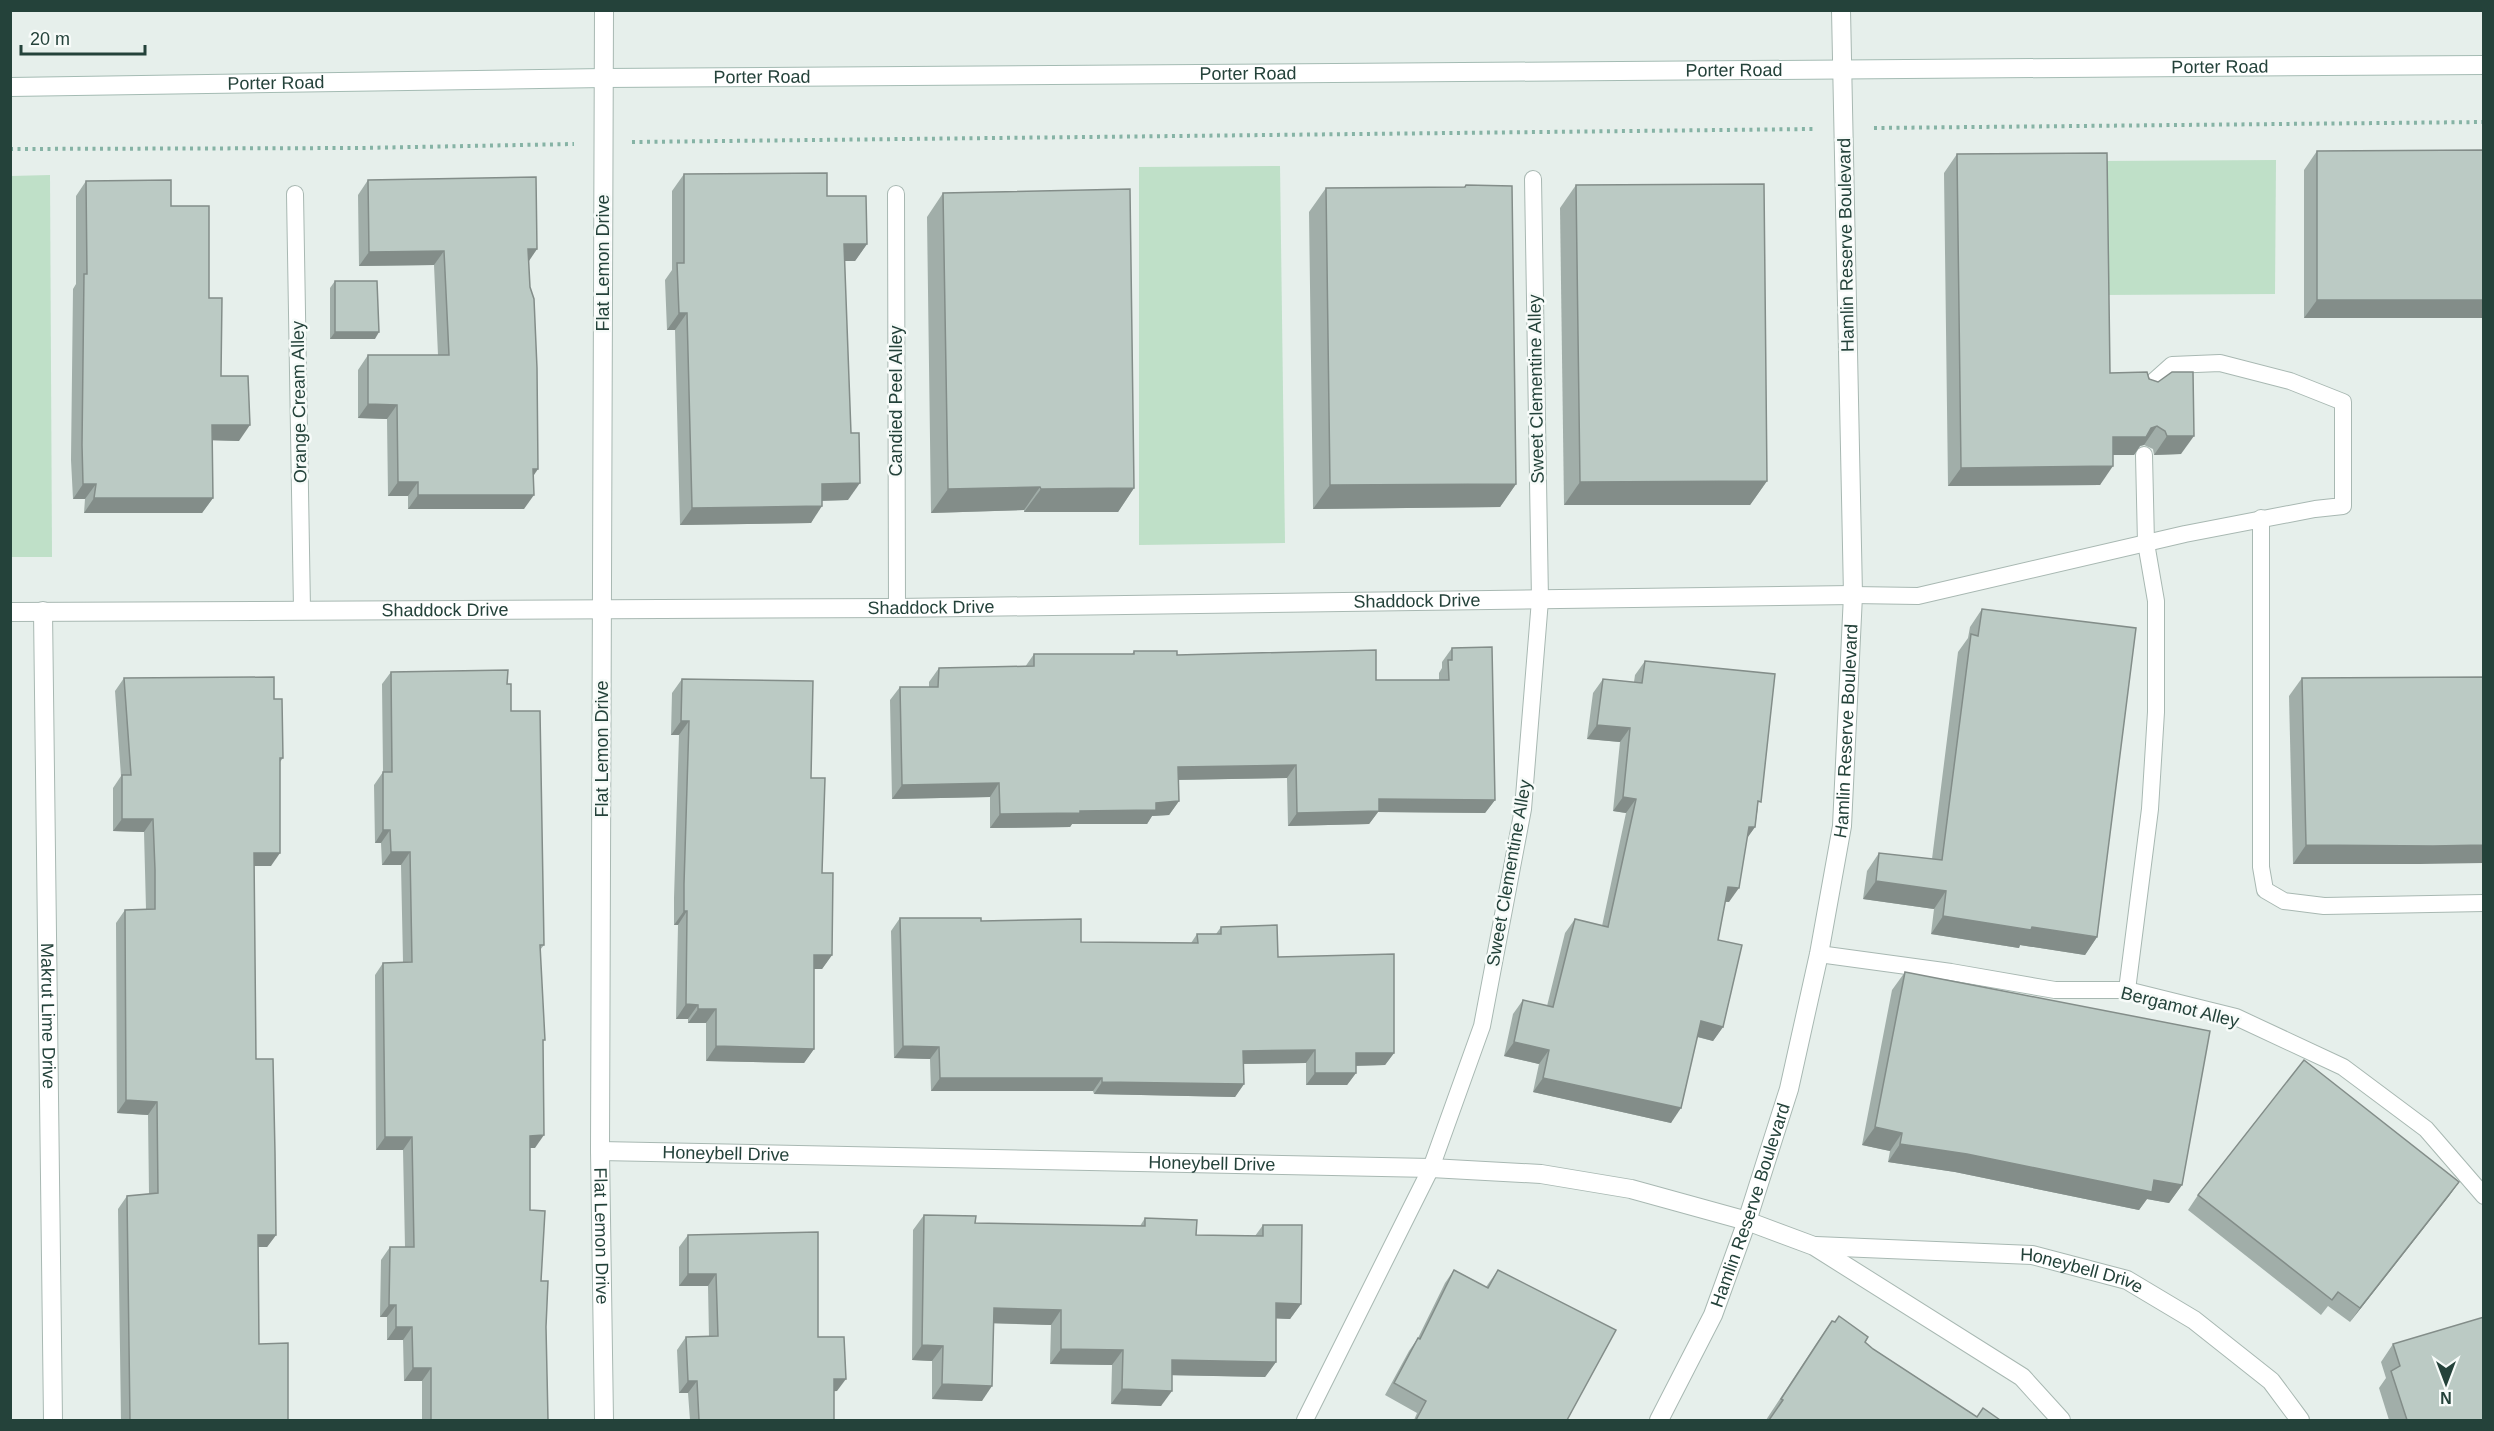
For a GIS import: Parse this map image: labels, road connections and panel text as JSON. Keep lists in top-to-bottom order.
{
  "streets": {
    "street": [
      "Porter Road",
      "Hamlin Reserve Boulevard",
      "Flat Lemon Drive",
      "Shaddock Drive",
      "Makrut Lime Drive",
      "Honeybell Drive"
    ],
    "lane": [
      "Sweet Clementine Alley",
      "Candied Peel Alley",
      "Orange Cream Alley",
      "Bergamot Alley"
    ]
  },
  "crossings": [
    ["Porter Road", "Hamlin Reserve Boulevard"],
    ["Porter Road", "Flat Lemon Drive"],
    ["Hamlin Reserve Boulevard", "Shaddock Drive"],
    ["Hamlin Reserve Boulevard", "Bergamot Alley"],
    ["Hamlin Reserve Boulevard", "Honeybell Drive"],
    ["Flat Lemon Drive", "Shaddock Drive"],
    ["Flat Lemon Drive", "Honeybell Drive"],
    ["Sweet Clementine Alley", "Shaddock Drive"],
    ["Sweet Clementine Alley", "Honeybell Drive"],
    ["Candied Peel Alley", "Shaddock Drive"],
    ["Orange Cream Alley", "Shaddock Drive"],
    ["Shaddock Drive", "Makrut Lime Drive"]
  ],
  "scale_bar": "20 m",
  "north": "bottom"
}
